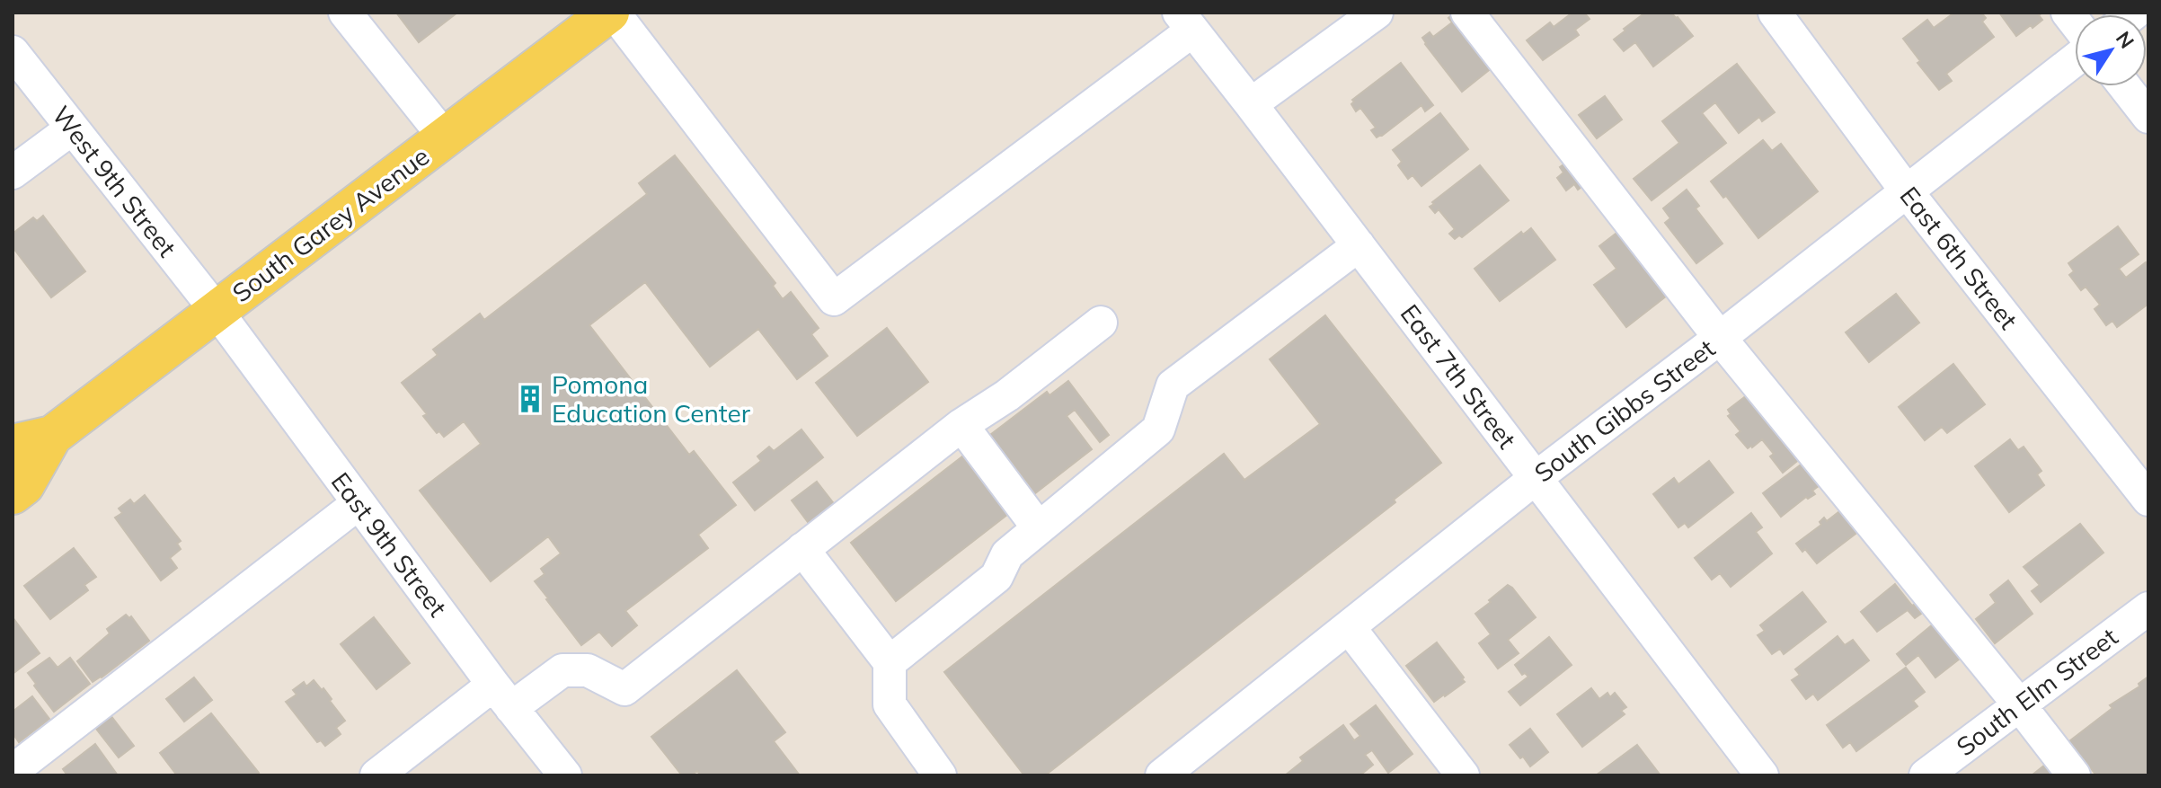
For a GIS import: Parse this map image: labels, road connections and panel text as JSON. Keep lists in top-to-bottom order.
{
  "streets": {
    "main road": ["South Garey Avenue"],
    "street": [
      "West 9th Street",
      "East 6th Street",
      "East 7th Street",
      "South Gibbs Street",
      "East 9th Street",
      "South Elm Street"
    ]
  },
  "crossings": [
    ["West 9th Street", "South Garey Avenue"],
    ["West 9th Street", "East 9th Street"],
    ["South Garey Avenue", "East 9th Street"],
    ["East 6th Street", "South Gibbs Street"],
    ["East 7th Street", "South Gibbs Street"]
  ],
  "places": {
    "building": ["Pomona Education Center"]
  },
  "north": "top right"
}
